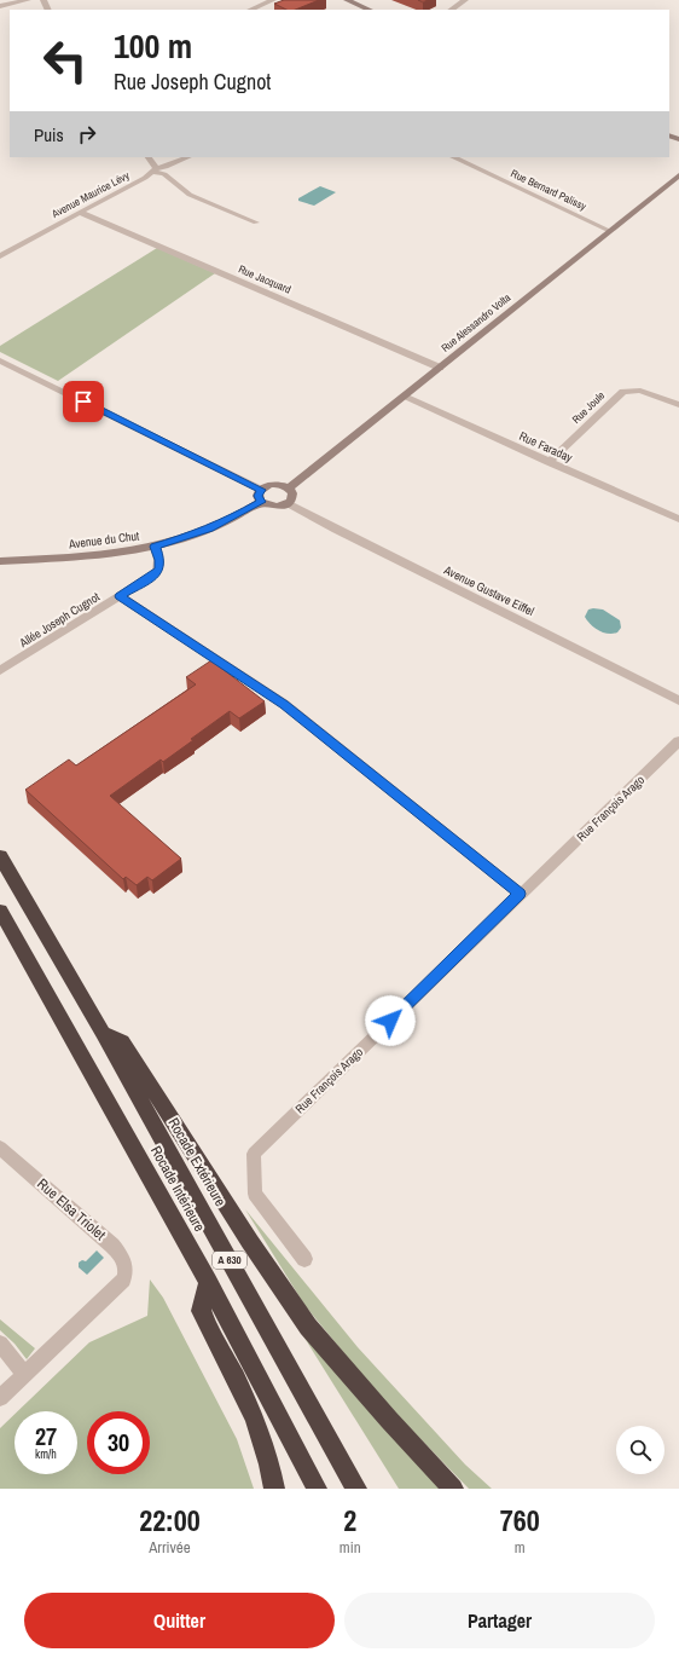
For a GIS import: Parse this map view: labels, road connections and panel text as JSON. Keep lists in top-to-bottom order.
{
  "streets": {
    "highway": ["Rocade Extérieure", "Rocade Intérieure", "A 630"],
    "street": [
      "Rue Bernard Palissy",
      "Avenue Maurice Lévy",
      "Rue Jacquard",
      "Rue Alessandro Volta",
      "Rue Joule",
      "Rue Faraday",
      "Avenue du Chut",
      "Avenue Gustave Eiffel",
      "Allée Joseph Cugnot",
      "Rue François Arago",
      "Rue Elsa Triolet"
    ]
  },
  "crossings": [
    ["Rue Bernard Palissy", "Rue Alessandro Volta"],
    ["Avenue Maurice Lévy", "Rue Jacquard"],
    ["Rue Jacquard", "Rue Alessandro Volta"],
    ["Rue Alessandro Volta", "Rue Faraday"],
    ["Rue Alessandro Volta", "Avenue du Chut"],
    ["Rue Alessandro Volta", "Avenue Gustave Eiffel"],
    ["Rue Joule", "Rue Faraday"],
    ["Avenue du Chut", "Avenue Gustave Eiffel"],
    ["Avenue du Chut", "Allée Joseph Cugnot"]
  ],
  "page": {
    "turn": ["100 m", "Rue Joseph Cugnot"],
    "then": "Puis",
    "speed": "27 km/h",
    "limit": "30",
    "eta": [
      "22:00",
      "Arrivée",
      "2",
      "min",
      "760",
      "m"
    ],
    "buttons": ["Quitter", "Partager"]
  }
}
